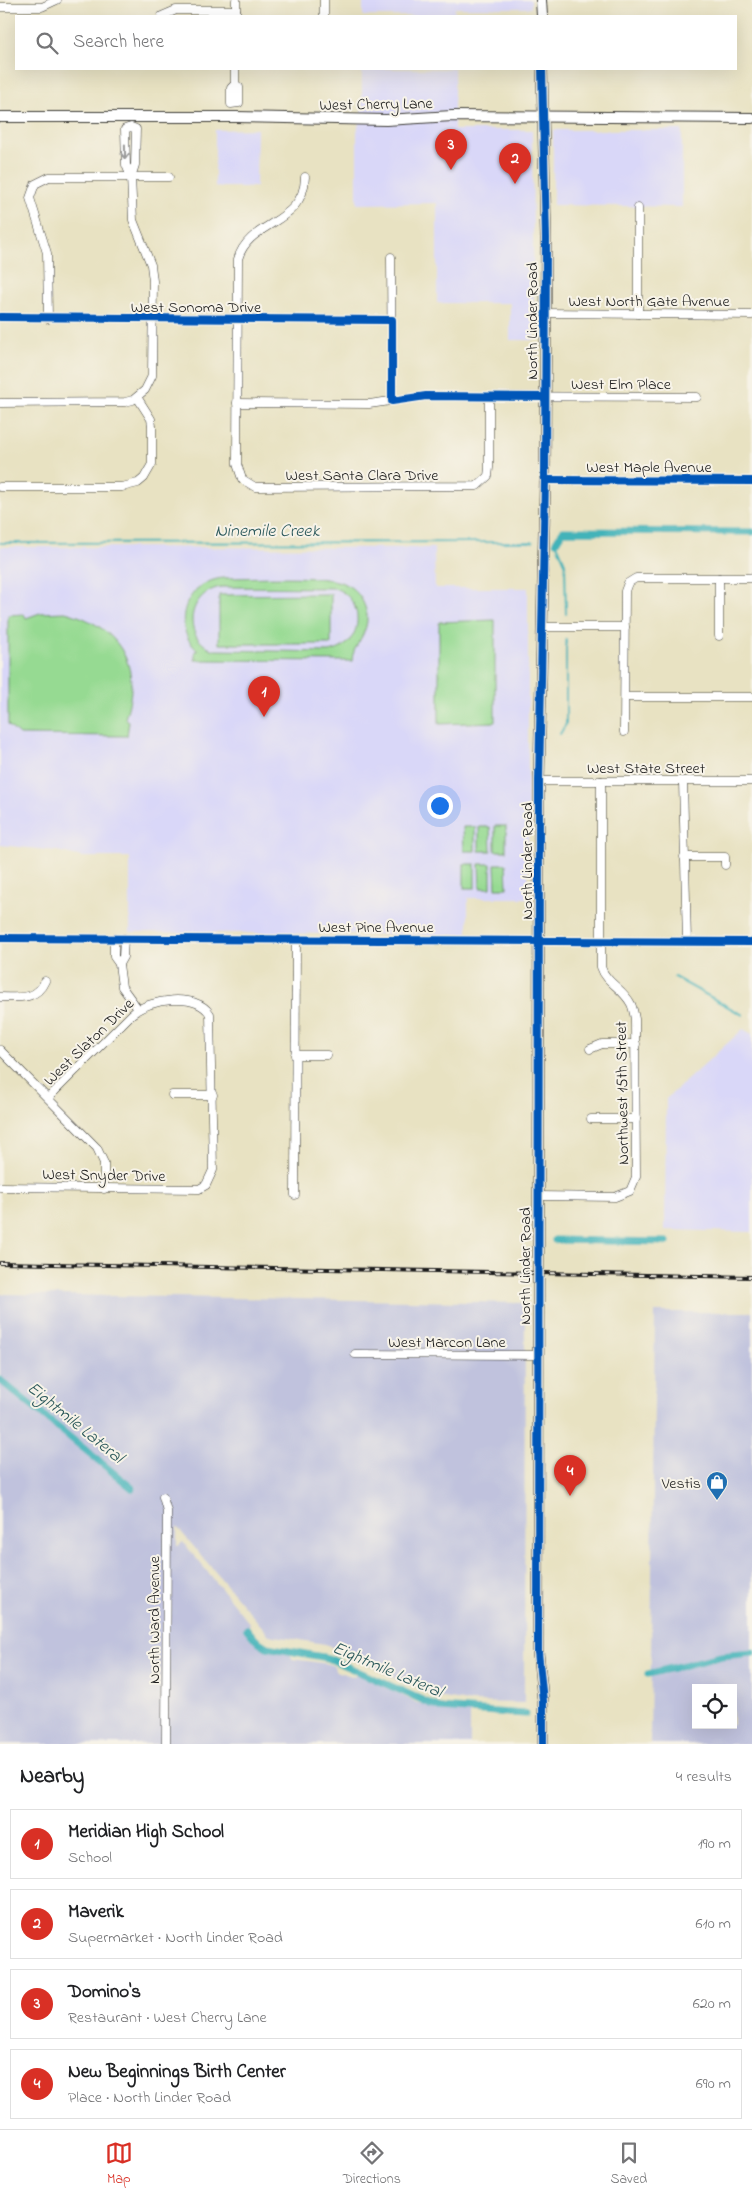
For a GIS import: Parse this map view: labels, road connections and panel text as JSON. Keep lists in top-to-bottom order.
{
  "streets": {
    "main road": ["West Cherry Lane", "North Linder Road"],
    "street": [
      "West North Gate Avenue",
      "West Sonoma Drive",
      "West Elm Place",
      "West Maple Avenue",
      "West Santa Clara Drive",
      "West State Street",
      "West Pine Avenue",
      "West Slaton Drive",
      "Northwest 15th Street",
      "West Snyder Drive",
      "West Marcon Lane",
      "North Ward Avenue"
    ]
  },
  "crossings": [
    ["West Cherry Lane", "North Linder Road"],
    ["West North Gate Avenue", "North Linder Road"],
    ["North Linder Road", "West Elm Place"],
    ["North Linder Road", "West Maple Avenue"],
    ["North Linder Road", "West State Street"],
    ["North Linder Road", "West Pine Avenue"],
    ["North Linder Road", "Northwest 15th Street"],
    ["North Linder Road", "West Marcon Lane"],
    ["West Elm Place", "West Santa Clara Drive"],
    ["West State Street", "Northwest 15th Street"],
    ["West Pine Avenue", "Northwest 15th Street"],
    ["West Slaton Drive", "West Snyder Drive"]
  ],
  "water": ["Ninemile Creek", "Eightmile Lateral"],
  "places": {
    "shop": ["Vestis"]
  },
  "page": {
    "search": "Search here",
    "pins": [
      "3",
      "2",
      "1",
      "4"
    ],
    "heading": ["Nearby", "4 results"],
    "list": [
      {
        "mark": "1",
        "name": "Meridian High School",
        "note": "School",
        "value": "190 m"
      },
      {
        "mark": "2",
        "name": "Maverik",
        "note": "Supermarket · North Linder Road",
        "value": "610 m"
      },
      {
        "mark": "3",
        "name": "Domino's",
        "note": "Restaurant · West Cherry Lane",
        "value": "620 m"
      },
      {
        "mark": "4",
        "name": "New Beginnings Birth Center",
        "note": "Place · North Linder Road",
        "value": "690 m"
      }
    ],
    "nav": ["Map", "Directions", "Saved"]
  }
}
